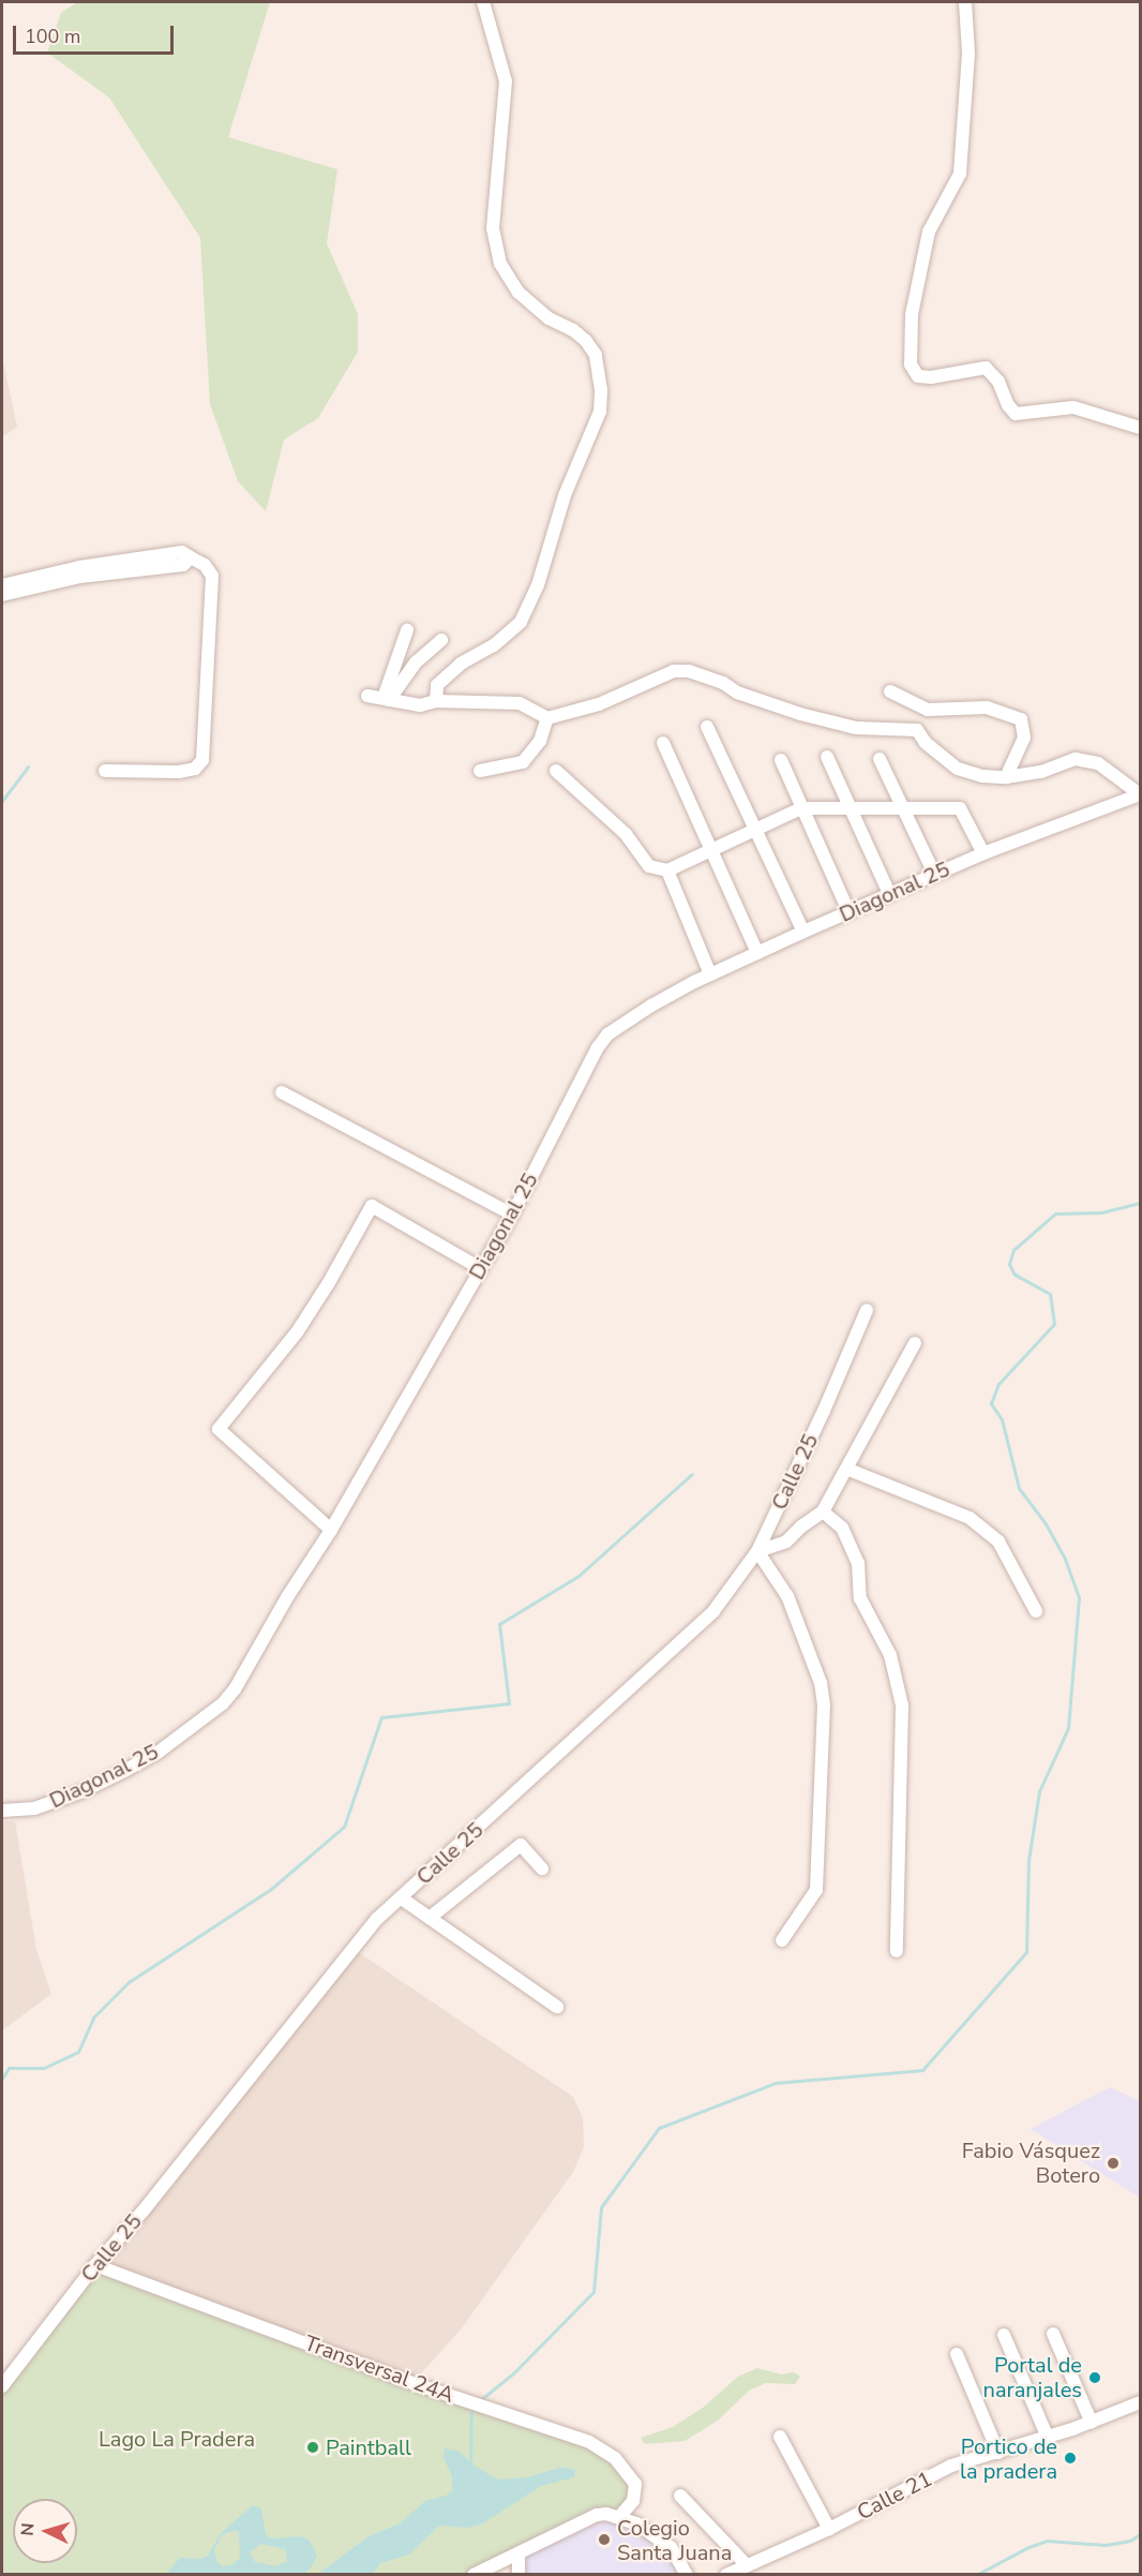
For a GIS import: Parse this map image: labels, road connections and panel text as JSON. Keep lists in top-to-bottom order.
{
  "streets": {
    "street": [
      "Diagonal 25",
      "Calle 25",
      "Transversal 24A",
      "Calle 21"
    ]
  },
  "crossings": [
    ["Calle 25", "Transversal 24A"]
  ],
  "parks": ["Lago La Pradera"],
  "places": [
    "Fabio Vásquez Botero",
    "Portal de naranjales",
    "Paintball",
    "Portico de la pradera",
    "Colegio Santa Juana"
  ],
  "scale_bar": "100 m",
  "north": "left"
}
